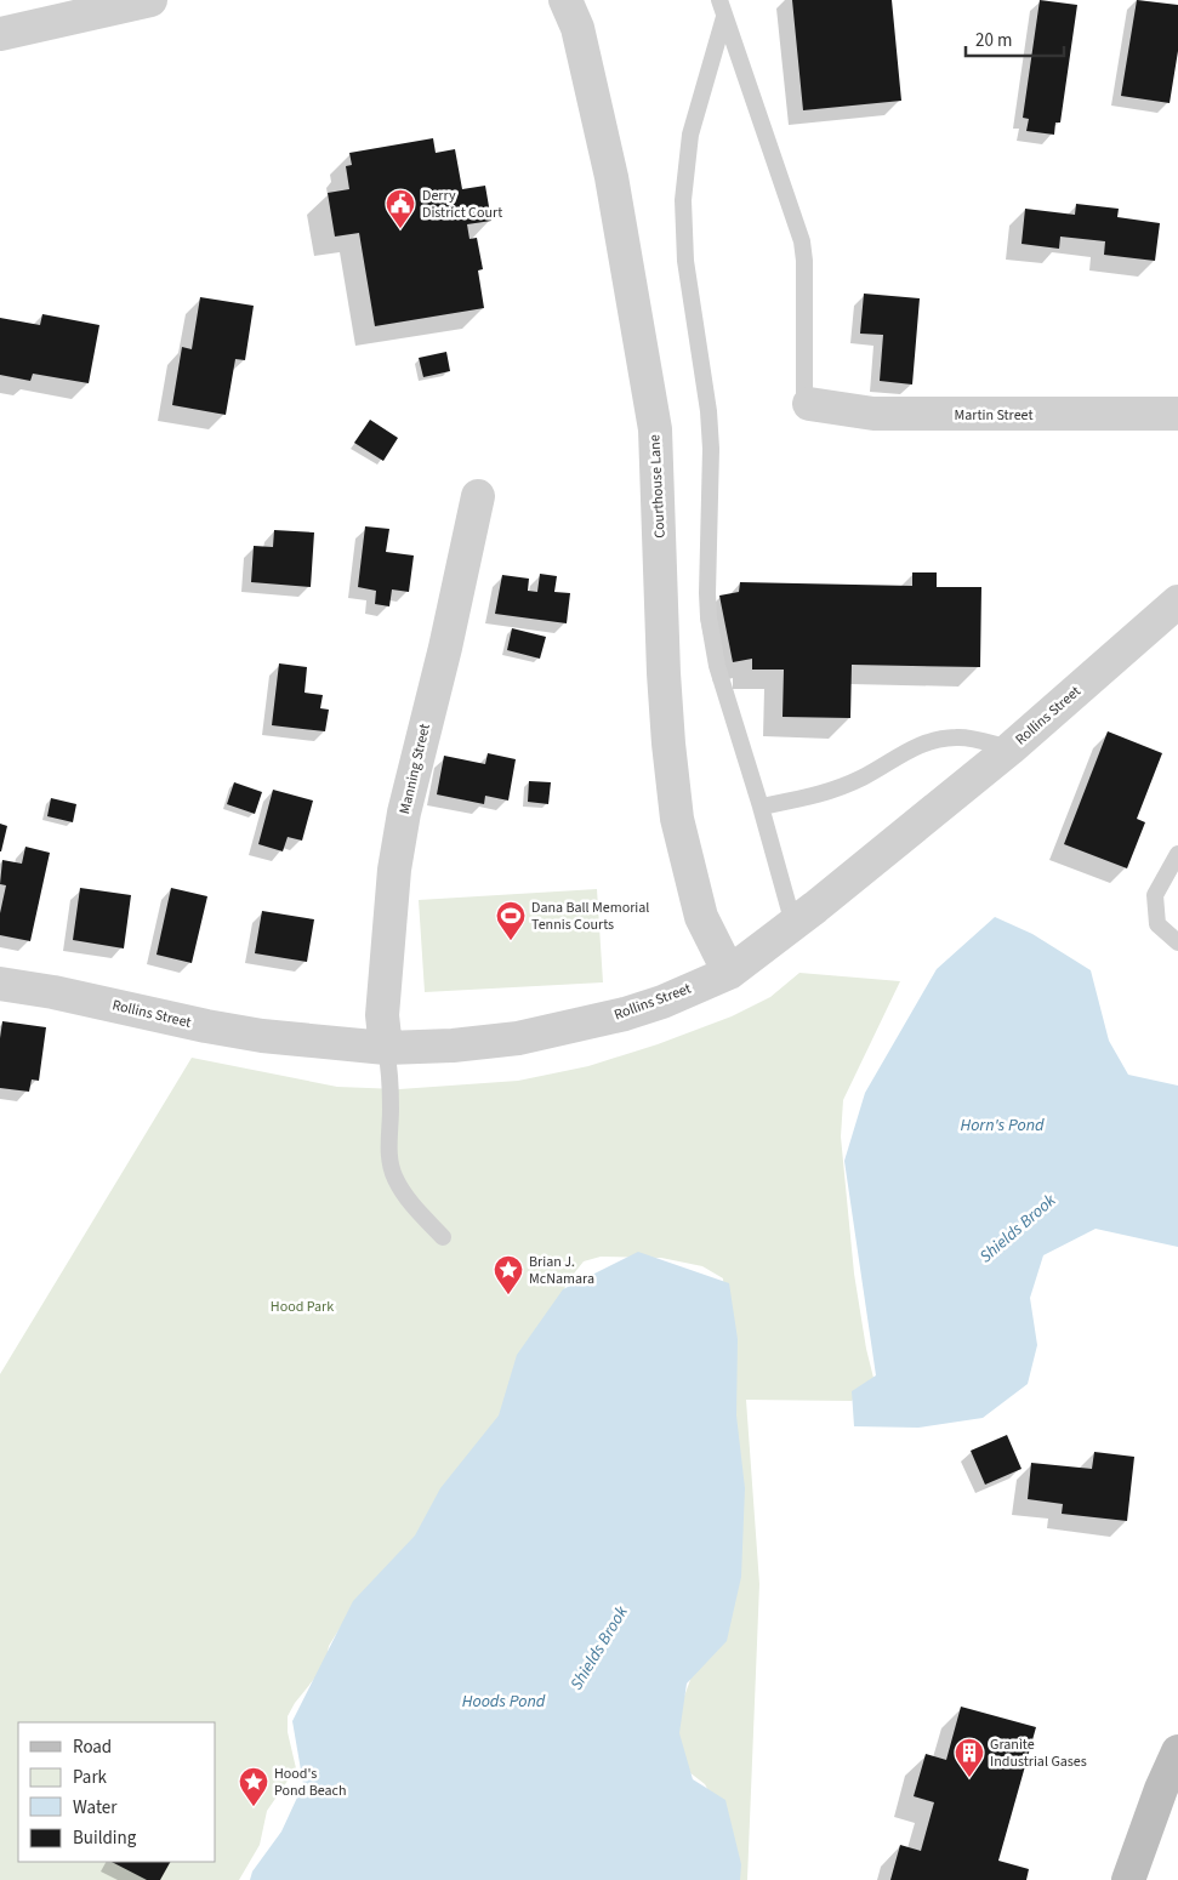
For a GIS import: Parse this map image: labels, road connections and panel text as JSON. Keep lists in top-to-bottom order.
{
  "streets": {
    "street": [
      "Martin Street",
      "Courthouse Lane",
      "Rollins Street",
      "Manning Street"
    ]
  },
  "crossings": [
    ["Courthouse Lane", "Rollins Street"],
    ["Rollins Street", "Manning Street"]
  ],
  "water": ["Horn's Pond", "Shields Brook", "Hoods Pond"],
  "parks": ["Hood Park"],
  "places": {
    "public building": ["Derry District Court"],
    "sports": ["Dana Ball Memorial Tennis Courts"],
    "place": ["Brian J. McNamara", "Hood's Pond Beach"],
    "building": ["Granite Industrial Gases"]
  },
  "legend": [
    "Road",
    "Park",
    "Water",
    "Building"
  ],
  "scale_bar": "20 m"
}
